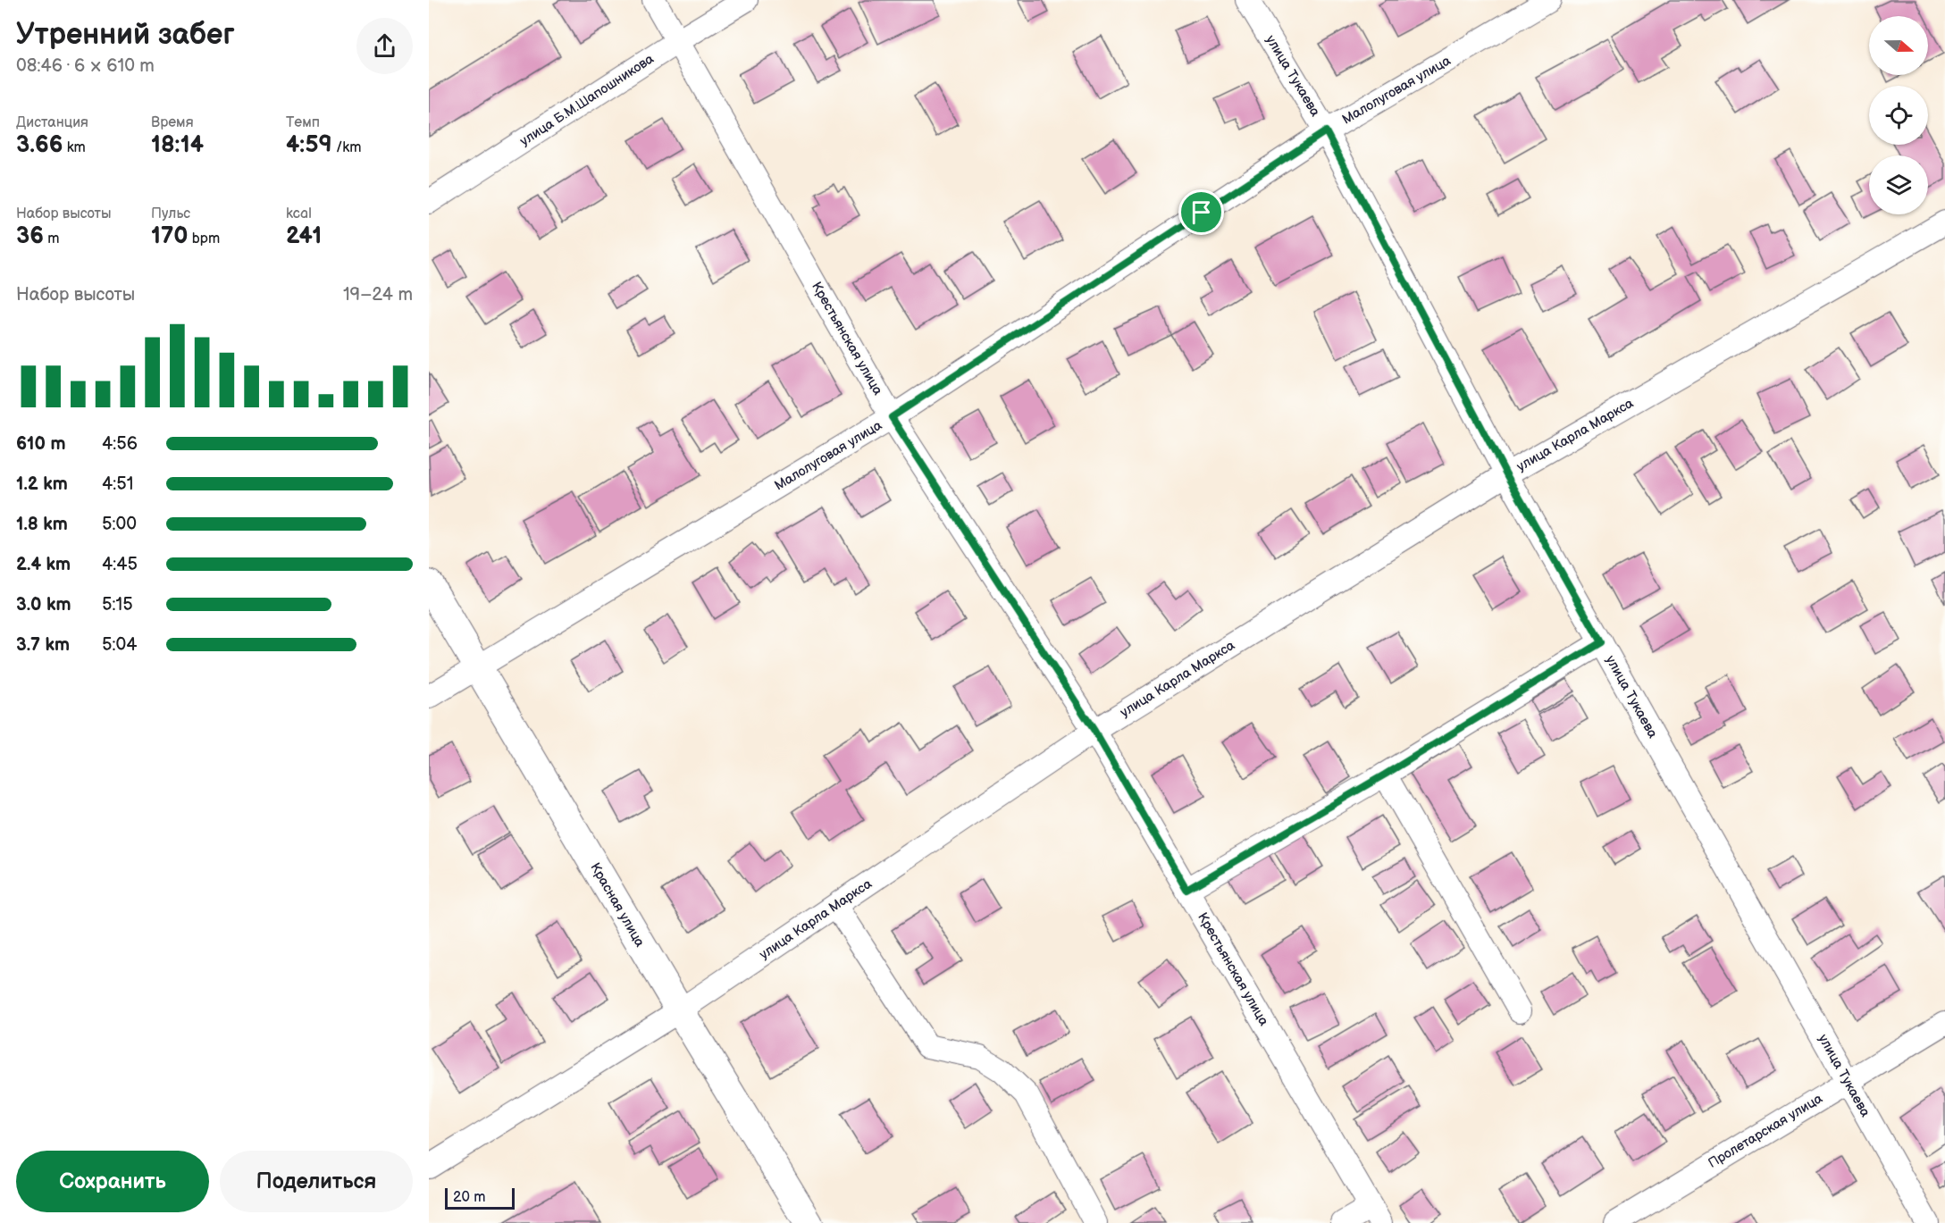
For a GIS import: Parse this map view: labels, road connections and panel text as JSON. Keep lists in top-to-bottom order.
{
  "streets": {
    "street": [
      "улица Тукаева",
      "Малолуговая улица",
      "улица Б.М.Шапошникова",
      "Крестьянская улица",
      "улица Карла Маркса",
      "Красная улица",
      "Пролетарская улица"
    ]
  },
  "crossings": [
    ["улица Тукаева", "Малолуговая улица"],
    ["улица Тукаева", "улица Карла Маркса"],
    ["улица Тукаева", "Пролетарская улица"],
    ["Малолуговая улица", "Крестьянская улица"],
    ["Малолуговая улица", "Красная улица"],
    ["улица Б.М.Шапошникова", "Крестьянская улица"],
    ["Крестьянская улица", "улица Карла Маркса"],
    ["улица Карла Маркса", "Красная улица"]
  ],
  "scale_bar": "20 m",
  "north": "right",
  "page": {
    "heading": ["Утренний забег", "08:46 · 6 × 610 m"],
    "stats": [
      ["Дистанция", "3.66 km"],
      ["Время", "18:14"],
      ["Темп", "4:59 /km"],
      ["Набор высоты", "36 m"],
      ["Пульс", "170 bpm"],
      ["kcal", "241"]
    ],
    "chart": ["Набор высоты", "19–24 m"],
    "list": [
      {
        "name": "610 m",
        "note": "4:56"
      },
      {
        "name": "1.2 km",
        "note": "4:51"
      },
      {
        "name": "1.8 km",
        "note": "5:00"
      },
      {
        "name": "2.4 km",
        "note": "4:45"
      },
      {
        "name": "3.0 km",
        "note": "5:15"
      },
      {
        "name": "3.7 km",
        "note": "5:04"
      }
    ],
    "buttons": ["Сохранить", "Поделиться"],
    "scale": "20 m"
  }
}
